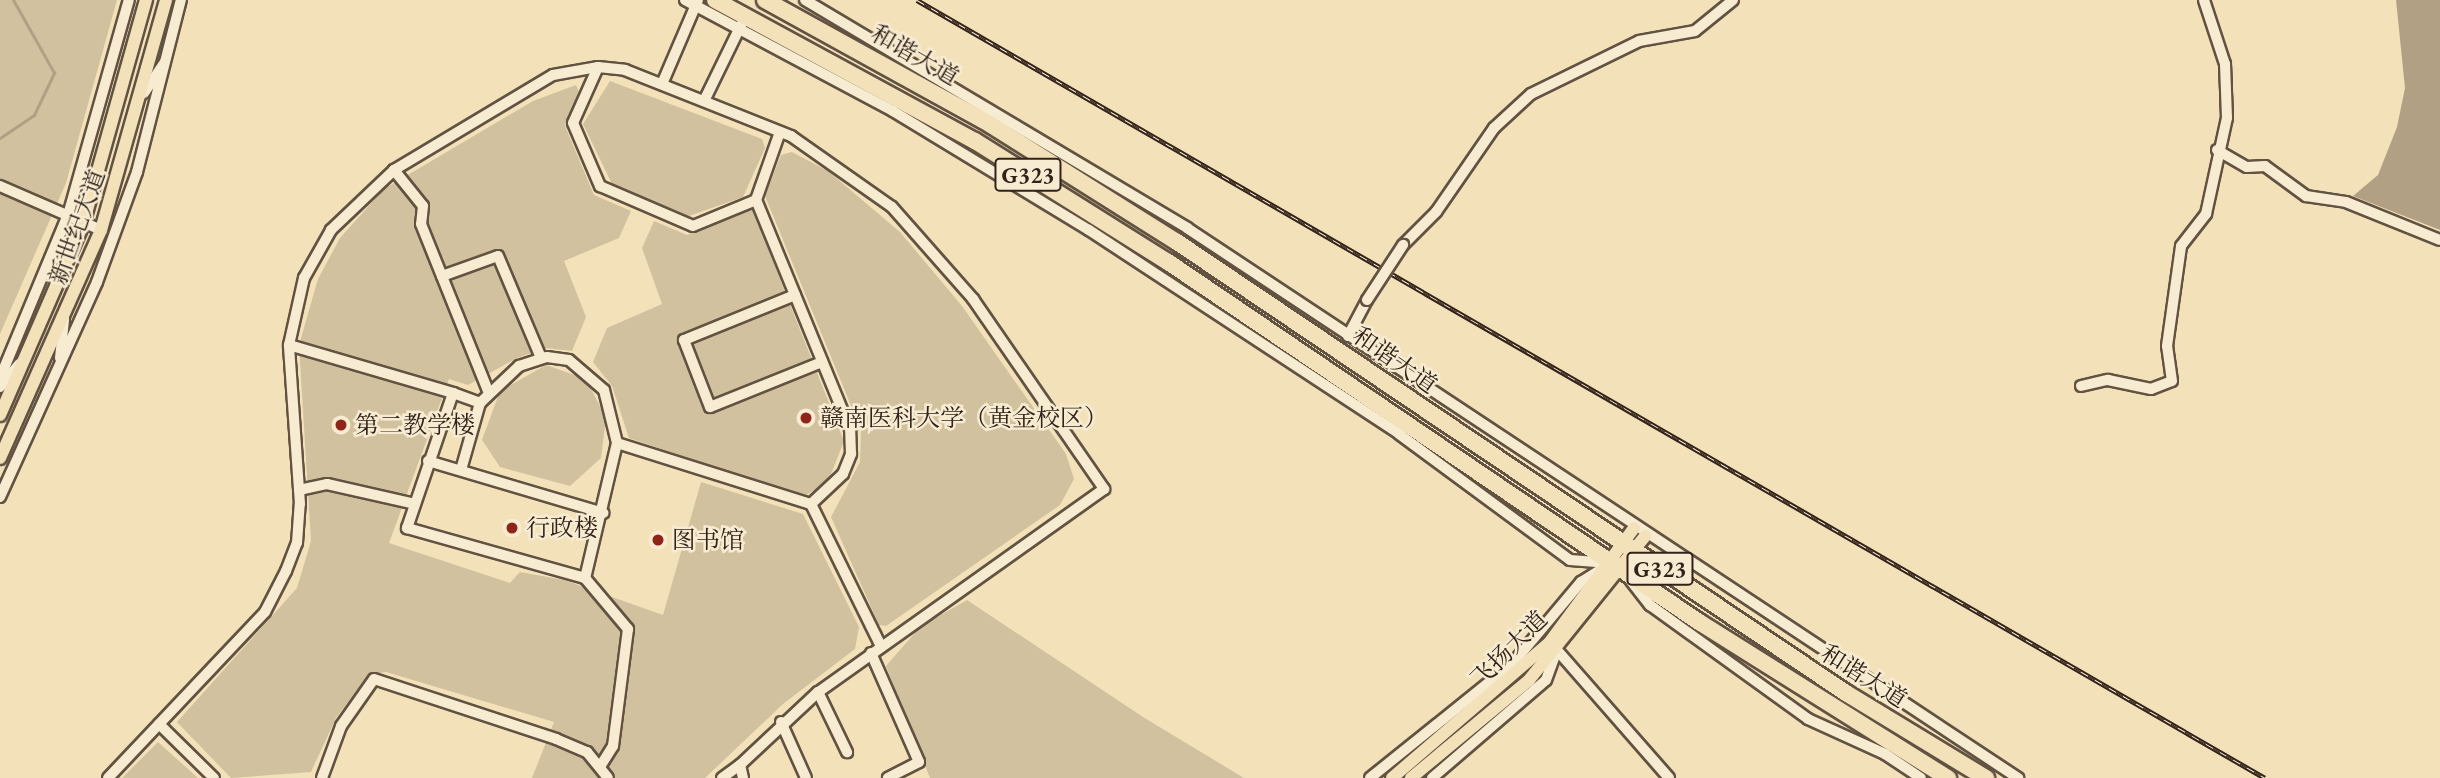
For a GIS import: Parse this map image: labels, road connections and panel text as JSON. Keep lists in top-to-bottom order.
{
  "streets": {
    "highway": ["和谐大道", "G323"],
    "main road": ["新世纪大道", "飞扬大道"]
  },
  "crossings": [
    ["和谐大道", "G323"],
    ["和谐大道", "飞扬大道"],
    ["G323", "飞扬大道"]
  ],
  "places": [
    "赣南医科大学（黄金校区）",
    "第二教学楼",
    "行政楼",
    "图书馆"
  ]
}
